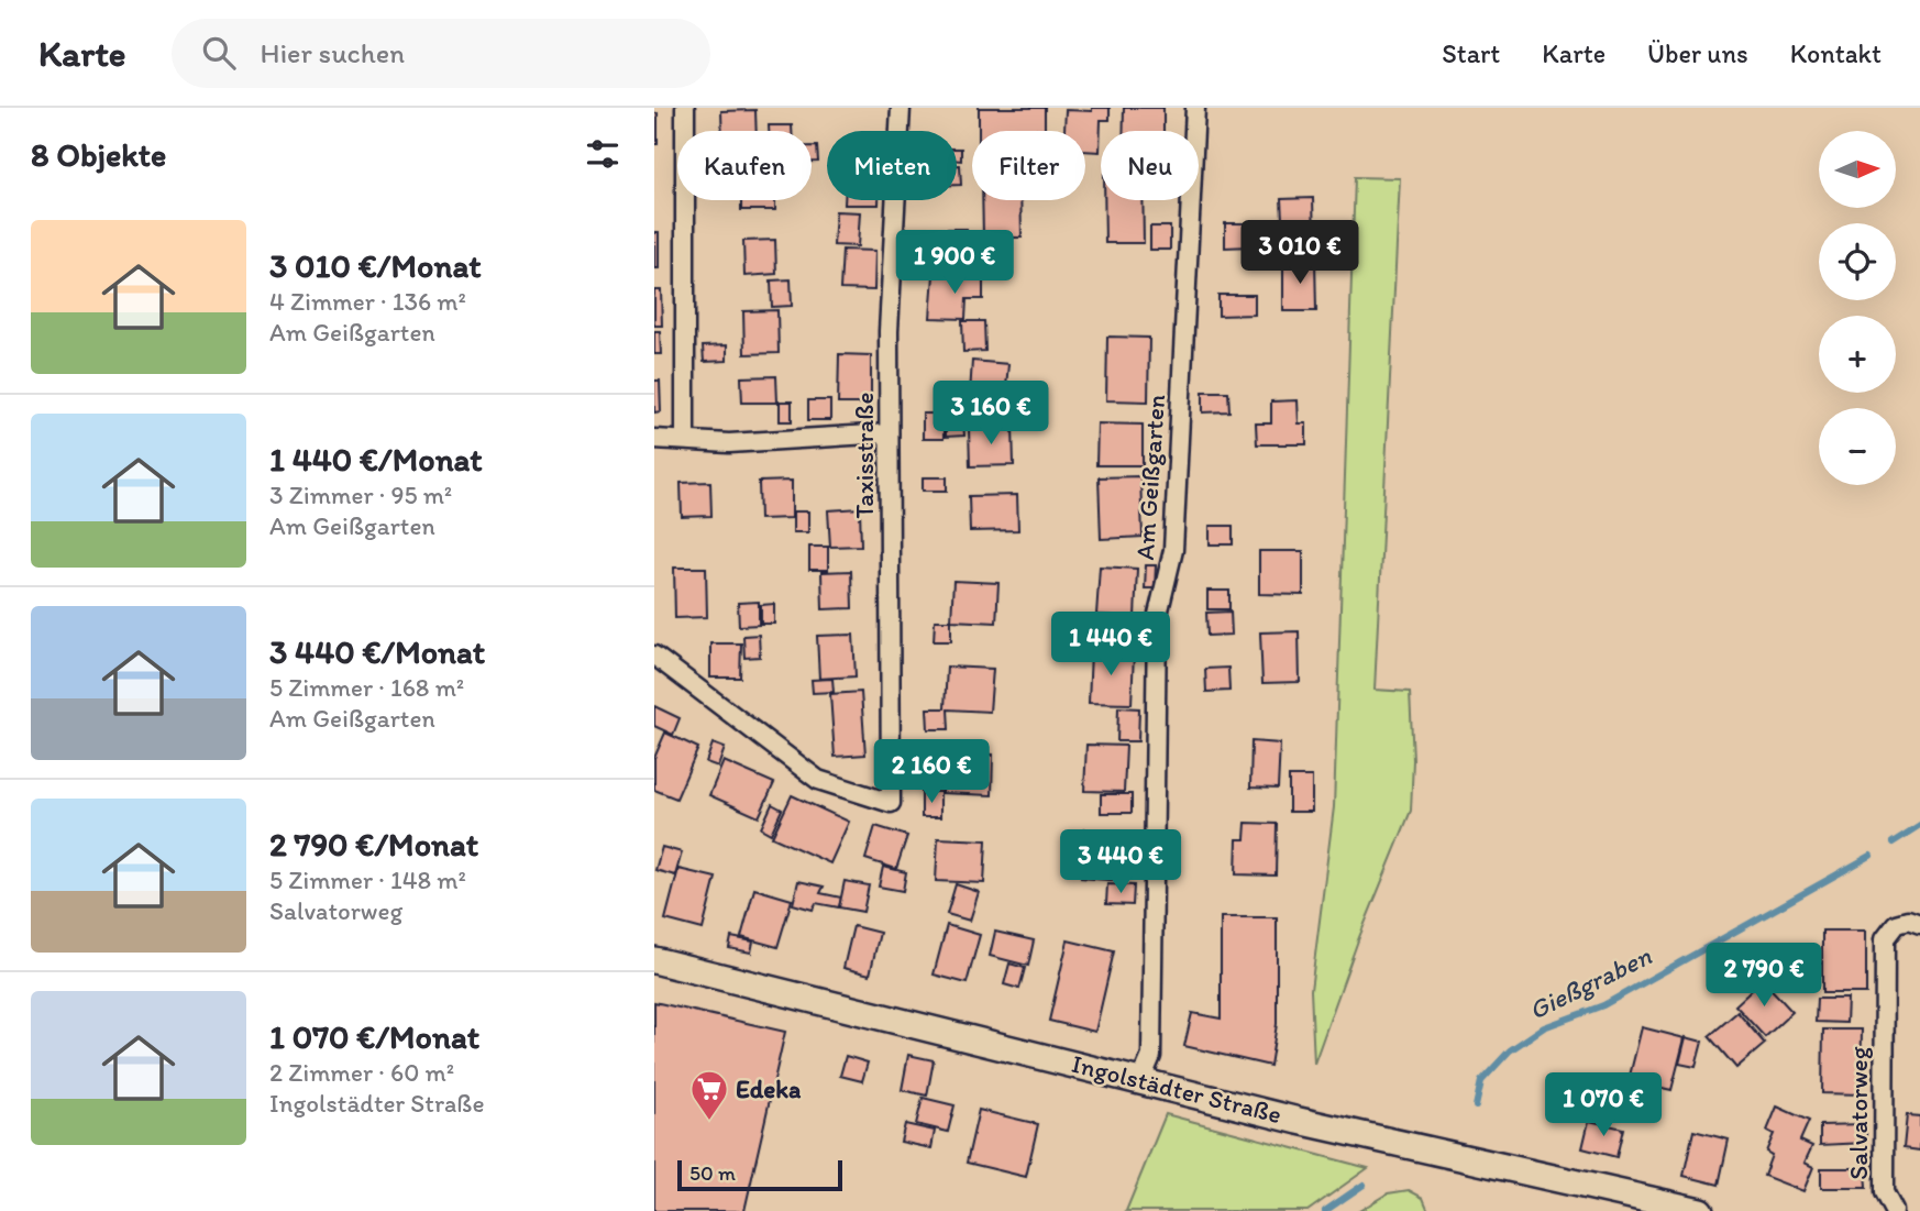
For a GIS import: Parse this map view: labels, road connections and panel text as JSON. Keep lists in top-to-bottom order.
{
  "streets": {
    "main road": ["Ingolstädter Straße"],
    "street": ["Taxisstraße", "Am Geißgarten", "Salvatorweg"]
  },
  "crossings": [
    ["Am Geißgarten", "Ingolstädter Straße"]
  ],
  "water": ["Gießgraben"],
  "places": {
    "supermarket": ["Edeka"]
  },
  "scale_bar": "50 m",
  "north": "right",
  "page": {
    "header": "Karte",
    "search": "Hier suchen",
    "nav": [
      "Start",
      "Karte",
      "Über uns",
      "Kontakt"
    ],
    "heading": "8 Objekte",
    "map_buttons": ["+", "−"],
    "chip": [
      "Kaufen",
      "Mieten",
      "Filter",
      "Neu"
    ],
    "list": [
      {
        "name": "3 010 €/Monat",
        "note": "4 Zimmer · 136 m² · Am Geißgarten"
      },
      {
        "name": "1 440 €/Monat",
        "note": "3 Zimmer · 95 m² · Am Geißgarten"
      },
      {
        "name": "3 440 €/Monat",
        "note": "5 Zimmer · 168 m² · Am Geißgarten"
      },
      {
        "name": "2 790 €/Monat",
        "note": "5 Zimmer · 148 m² · Salvatorweg"
      },
      {
        "name": "1 070 €/Monat",
        "note": "2 Zimmer · 60 m² · Ingolstädter Straße"
      }
    ],
    "price": [
      "3 010 €",
      "1 900 €",
      "3 160 €",
      "1 440 €",
      "2 160 €",
      "3 440 €",
      "2 790 €",
      "1 070 €"
    ],
    "scale": "50 m"
  }
}
